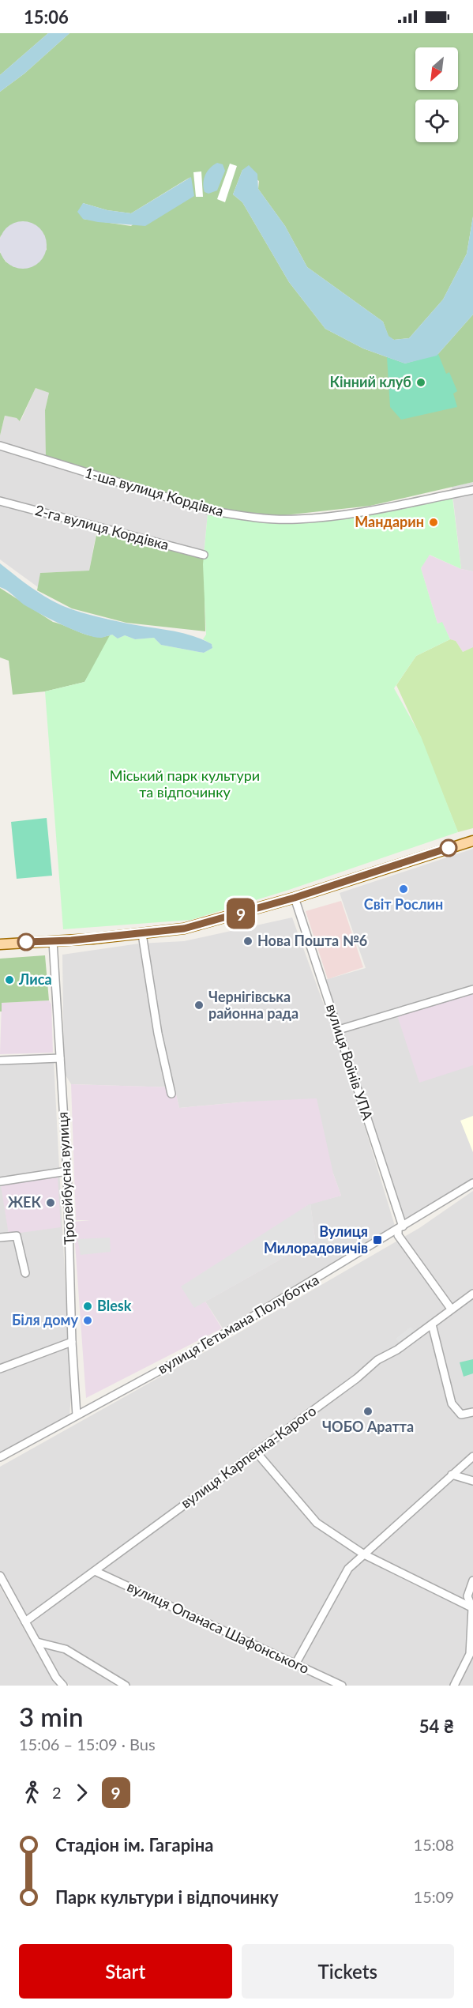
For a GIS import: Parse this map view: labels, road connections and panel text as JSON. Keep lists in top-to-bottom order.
{
  "streets": {
    "street": [
      "1-ша вулиця Кордівка",
      "2-га вулиця Кордівка",
      "вулиця Воїнів УПА",
      "Тролейбусна вулиця",
      "вулиця Гетьмана Полуботка",
      "вулиця Карпенка-Карого",
      "вулиця Опанаса Шафонського"
    ]
  },
  "crossings": [
    ["вулиця Воїнів УПА", "вулиця Гетьмана Полуботка"],
    ["вулиця Воїнів УПА", "вулиця Карпенка-Карого"],
    ["Тролейбусна вулиця", "вулиця Гетьмана Полуботка"],
    ["вулиця Карпенка-Карого", "вулиця Опанаса Шафонського"]
  ],
  "parks": ["Міський парк культури та відпочинку"],
  "places": {
    "other": [
      "Кінний клуб",
      "Мандарин",
      "Світ Рослин",
      "Нова Пошта №6",
      "Лиса",
      "Чернігівська районна рада",
      "ЖЕК",
      "Blesk",
      "Біля дому",
      "ЧОБО Аратта"
    ],
    "transit": ["Вулиця Милорадовичів"]
  },
  "lines": ["bus line 9"],
  "north": "bottom left",
  "page": {
    "status": "15:06",
    "on_map": "9",
    "heading": ["3 min", "15:06 – 15:09 · Bus", "54 ₴"],
    "legs": ["2", "9"],
    "list": [
      {
        "name": "Стадіон ім. Гагаріна",
        "value": "15:08"
      },
      {
        "name": "Парк культури і відпочинку",
        "value": "15:09"
      }
    ],
    "buttons": ["Start", "Tickets"]
  }
}
